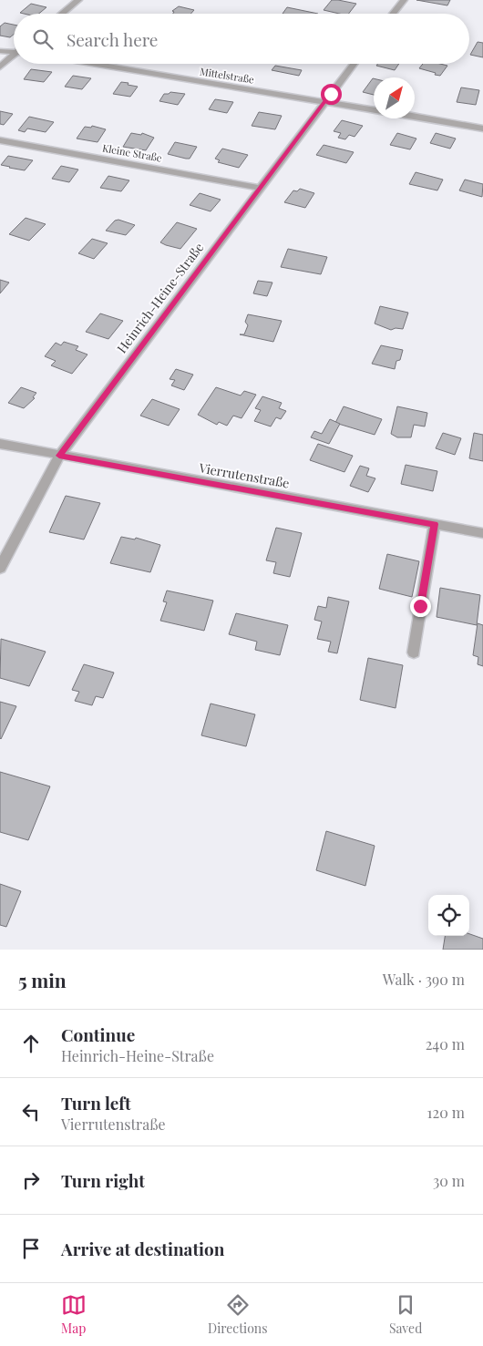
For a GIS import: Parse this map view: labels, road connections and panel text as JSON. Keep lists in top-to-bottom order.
{
  "streets": {
    "street": [
      "Mittelstraße",
      "Kleine Straße",
      "Heinrich-Heine-Straße",
      "Vierrutenstraße"
    ]
  },
  "crossings": [
    ["Mittelstraße", "Heinrich-Heine-Straße"],
    ["Kleine Straße", "Heinrich-Heine-Straße"],
    ["Heinrich-Heine-Straße", "Vierrutenstraße"]
  ],
  "north": "top right",
  "page": {
    "search": "Search here",
    "heading": ["5 min", "Walk · 390 m"],
    "list": [
      ["Continue", "Heinrich-Heine-Straße", "240 m"],
      ["Turn left", "Vierrutenstraße", "120 m"],
      ["Turn right", "30 m"],
      "Arrive at destination"
    ],
    "nav": ["Map", "Directions", "Saved"]
  }
}
